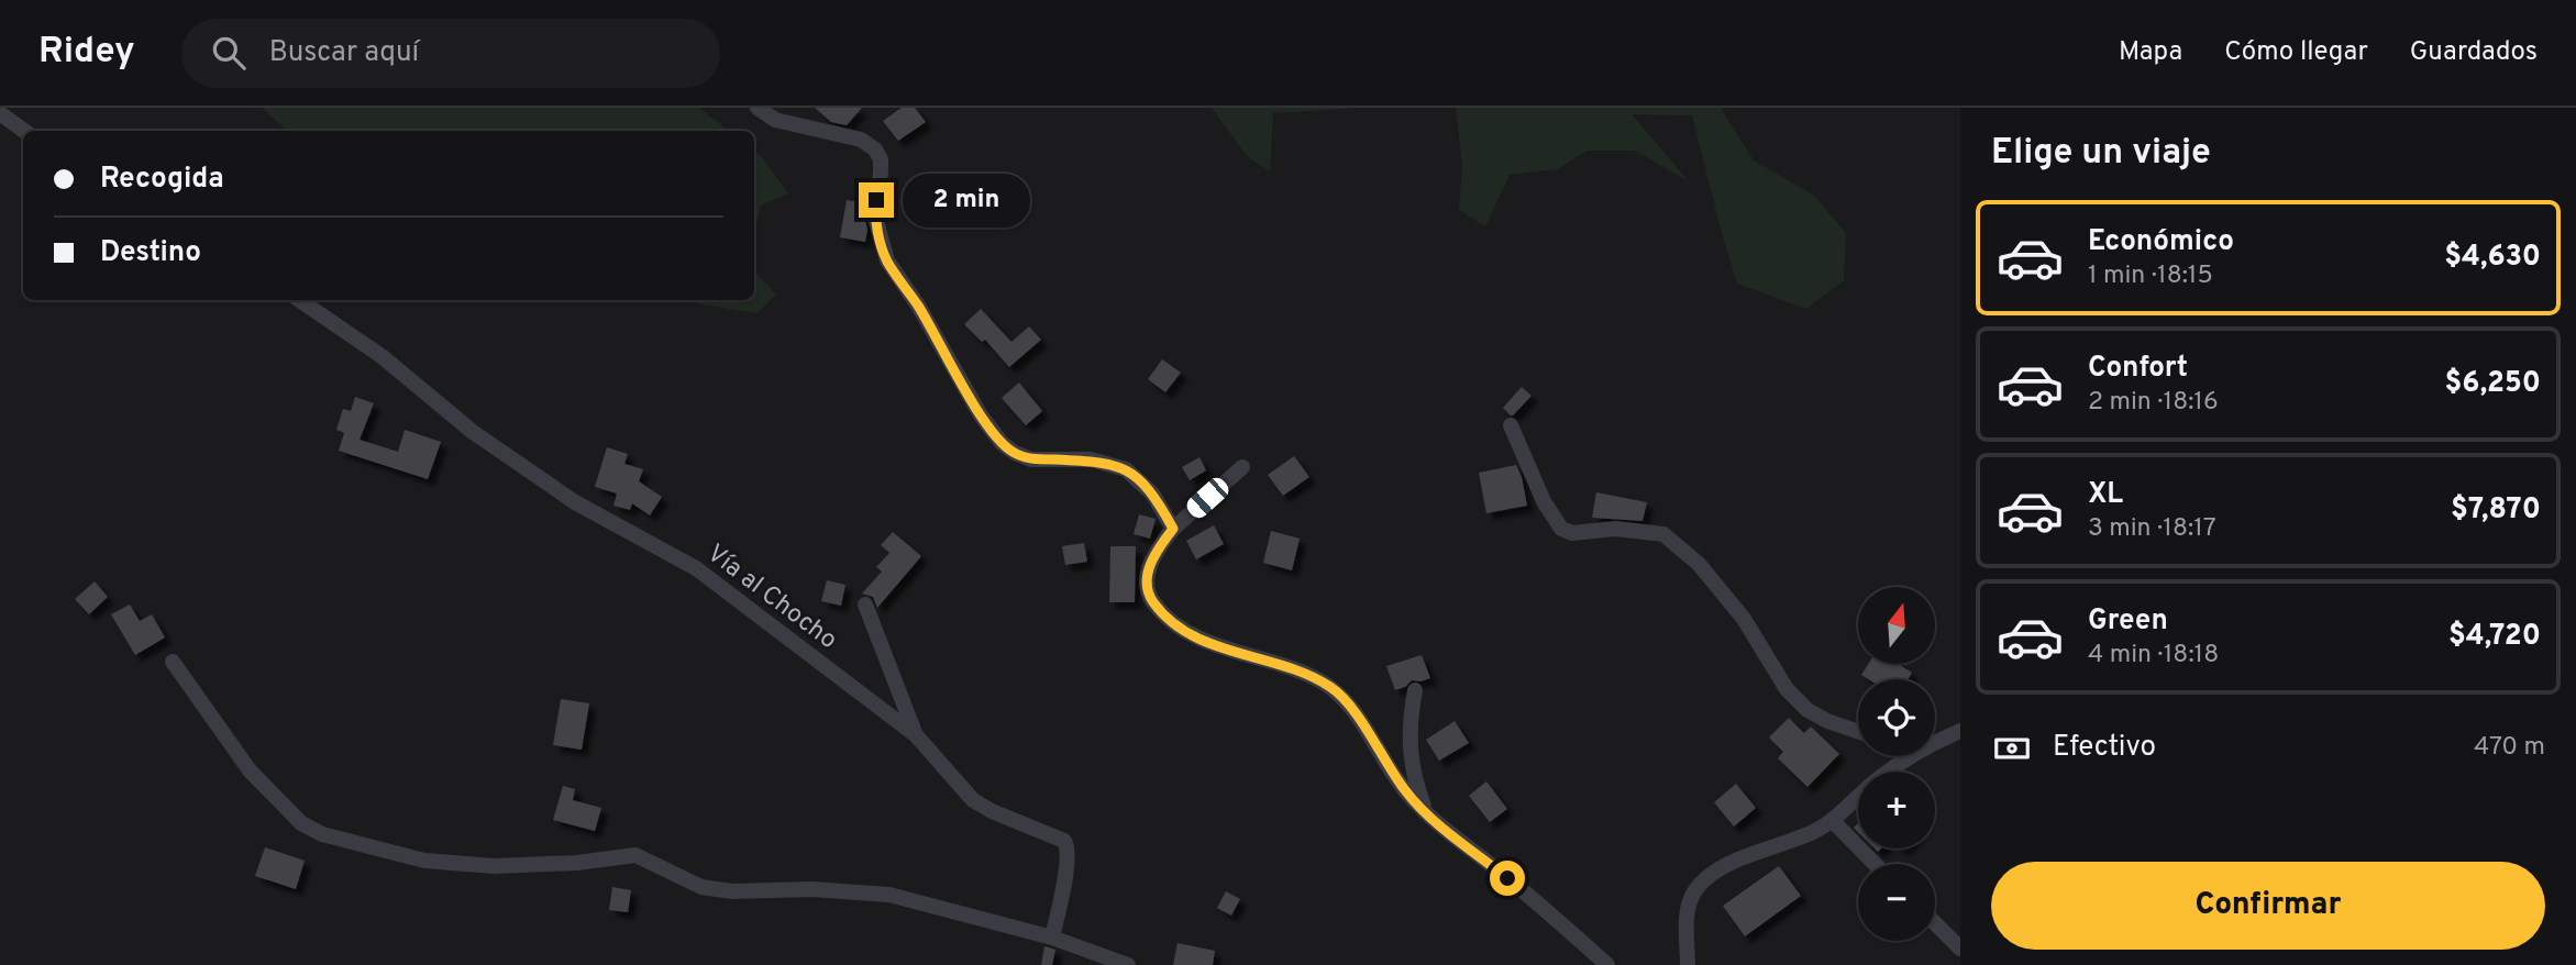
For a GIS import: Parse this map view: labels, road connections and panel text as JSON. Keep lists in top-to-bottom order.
{
  "streets": {
    "street": ["Vía al Chocho"]
  },
  "north": "top",
  "page": {
    "header": "Ridey",
    "search": "Buscar aquí",
    "nav": ["Mapa", "Cómo llegar", "Guardados"],
    "heading": "Elige un viaje",
    "banner": ["Recogida", "Destino"],
    "bubble": "2 min",
    "list": [
      {
        "name": "Económico",
        "note": "1 min · 18:15",
        "value": "$4,630"
      },
      {
        "name": "Confort",
        "note": "2 min · 18:16",
        "value": "$6,250"
      },
      {
        "name": "XL",
        "note": "3 min · 18:17",
        "value": "$7,870"
      },
      {
        "name": "Green",
        "note": "4 min · 18:18",
        "value": "$4,720"
      }
    ],
    "map_buttons": ["+", "−"],
    "pay": ["Efectivo", "470 m"],
    "buttons": "Confirmar"
  }
}
